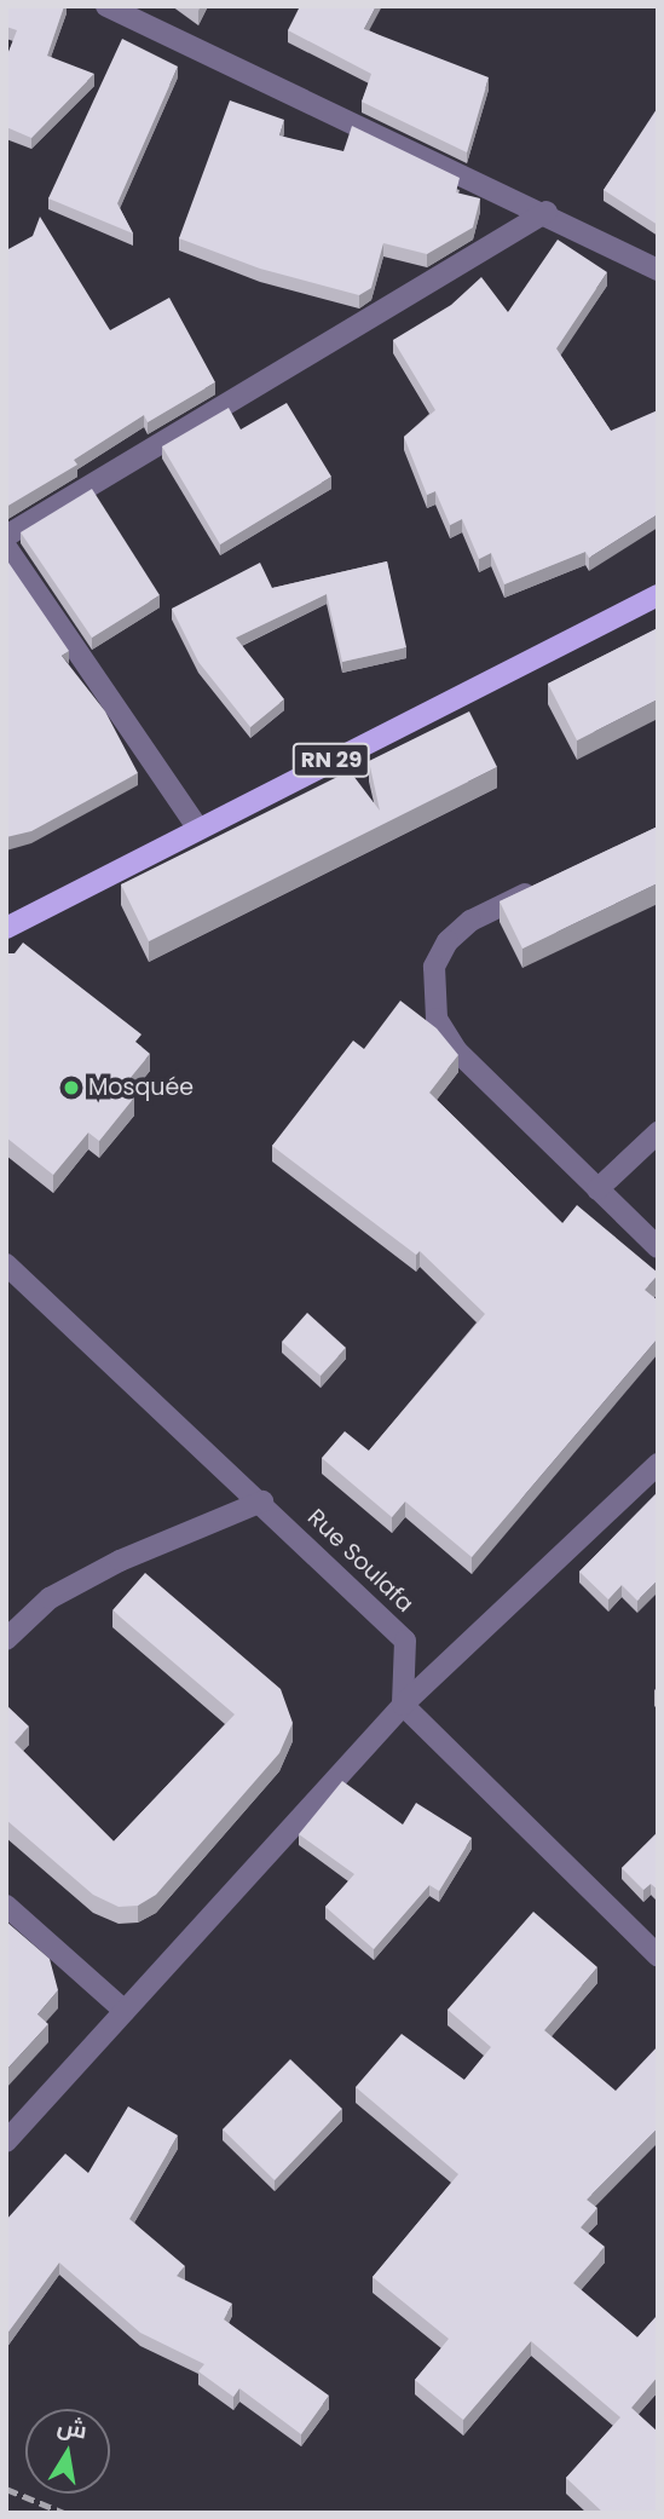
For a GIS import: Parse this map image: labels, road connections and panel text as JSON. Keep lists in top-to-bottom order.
{
  "streets": {
    "main road": ["RN 29"],
    "street": ["Rue Soulafa"]
  },
  "places": ["Mosquée"],
  "north": "top"
}
